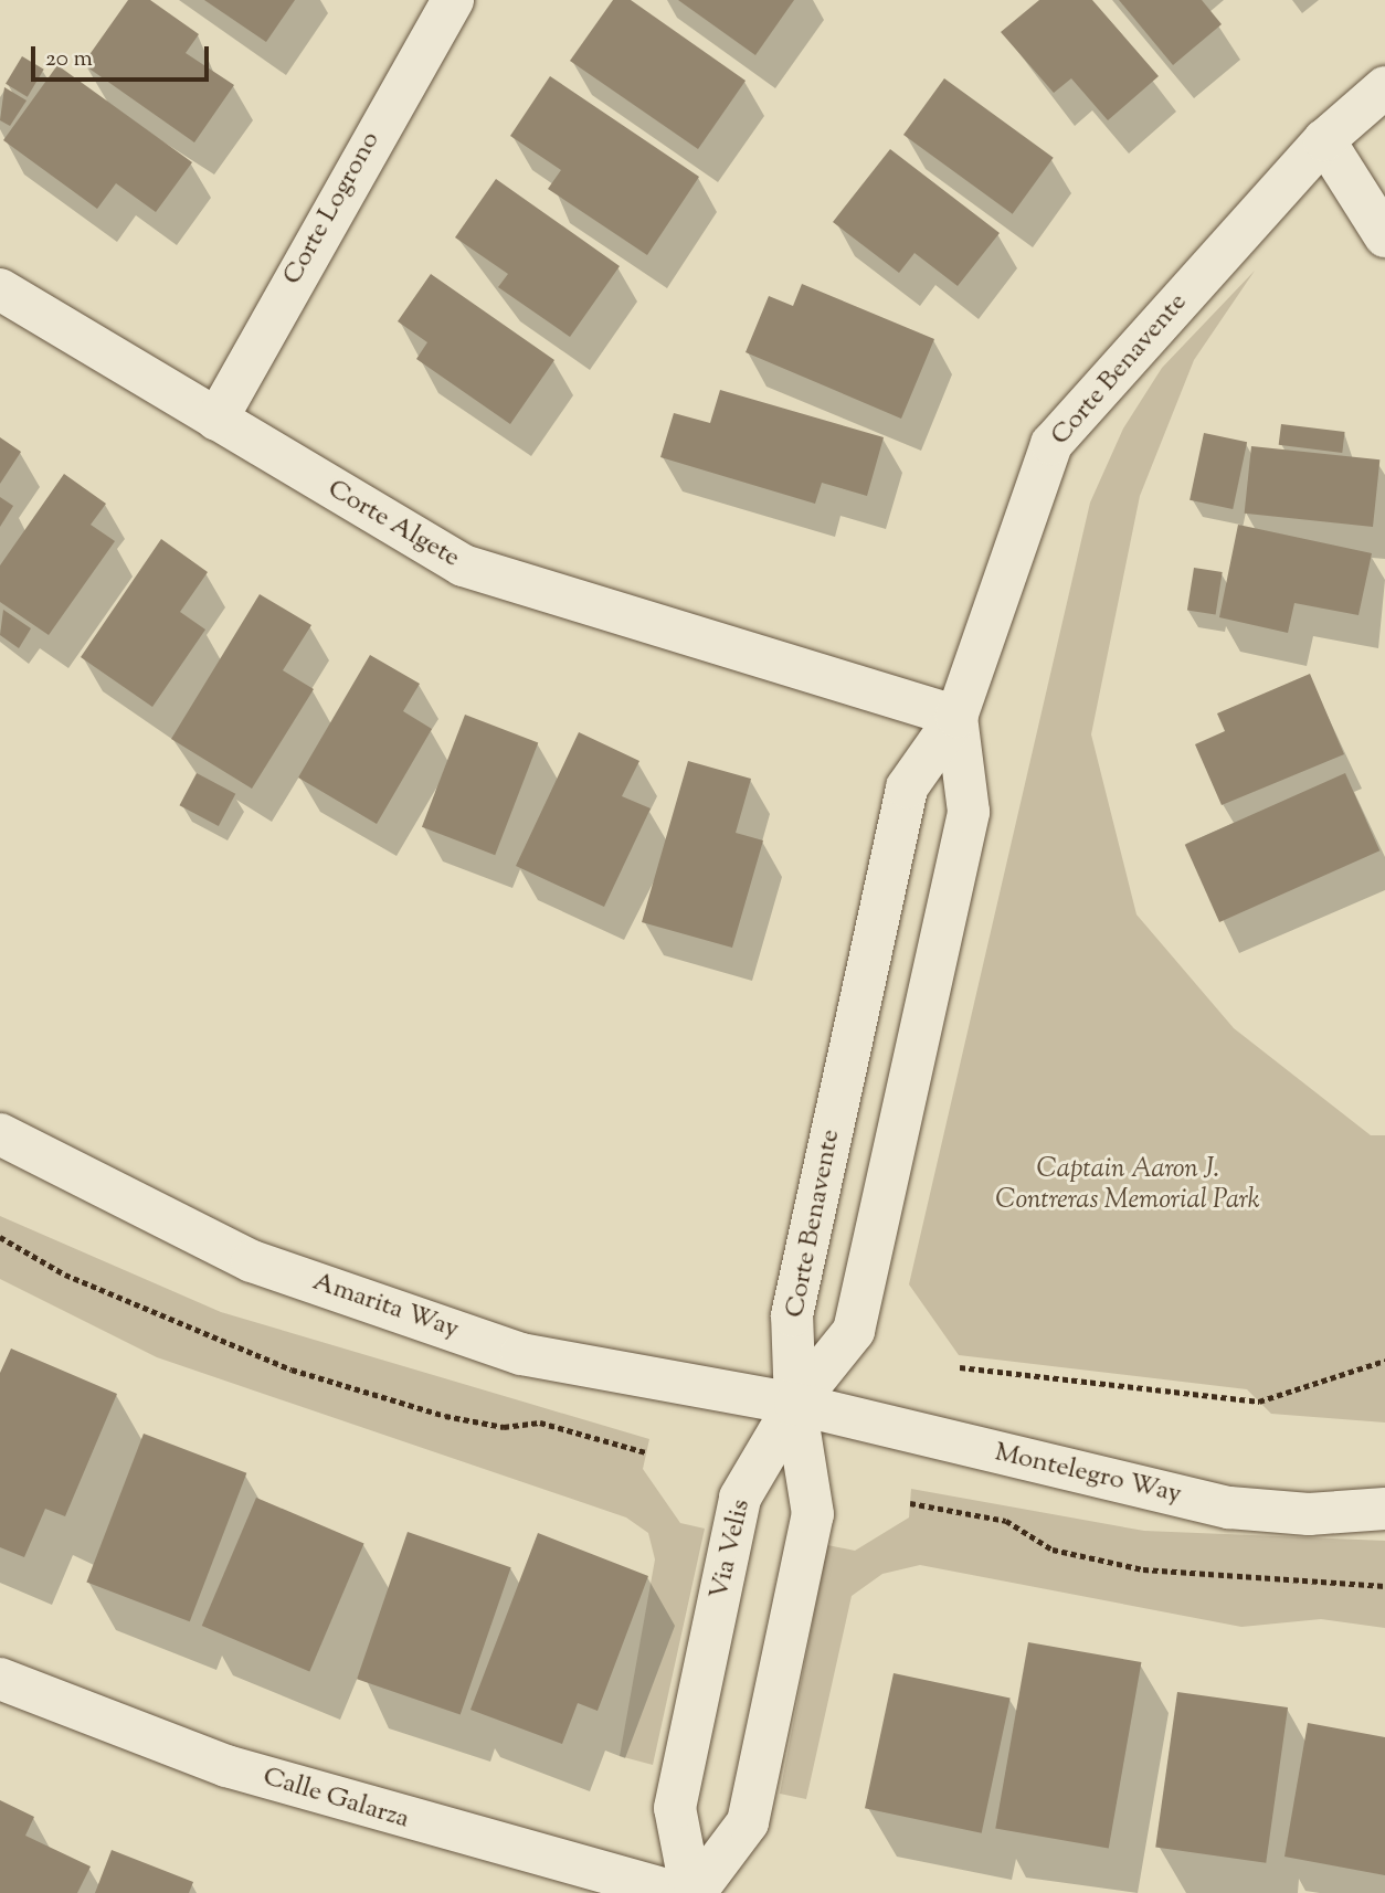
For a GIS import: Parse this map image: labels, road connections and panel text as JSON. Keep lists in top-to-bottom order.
{
  "streets": {
    "street": [
      "Corte Logrono",
      "Corte Benavente",
      "Corte Algete",
      "Amarita Way",
      "Montelegro Way",
      "Via Velis",
      "Calle Galarza"
    ]
  },
  "crossings": [
    ["Corte Logrono", "Corte Algete"],
    ["Corte Benavente", "Corte Algete"],
    ["Corte Benavente", "Amarita Way"],
    ["Corte Benavente", "Montelegro Way"],
    ["Corte Benavente", "Via Velis"],
    ["Amarita Way", "Montelegro Way"],
    ["Amarita Way", "Via Velis"],
    ["Montelegro Way", "Via Velis"]
  ],
  "parks": ["Captain Aaron J. Contreras Memorial Park"],
  "scale_bar": "20 m"
}
